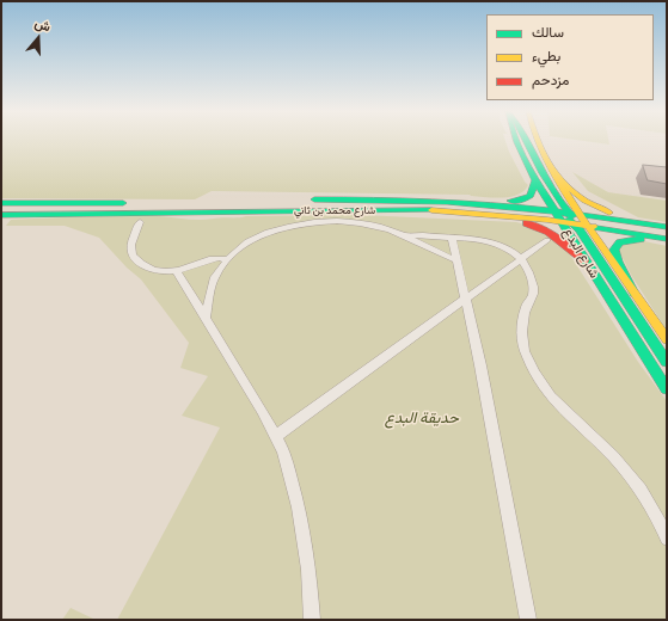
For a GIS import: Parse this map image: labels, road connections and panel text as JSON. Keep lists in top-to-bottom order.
{
  "streets": {
    "main road": ["شارع محمد بن ثاني", "شارع البدع"]
  },
  "crossings": [
    ["شارع محمد بن ثاني", "شارع البدع"]
  ],
  "parks": ["حديقة البدع"],
  "legend": ["سالك", "بطيء", "مزدحم"],
  "north": "top"
}
